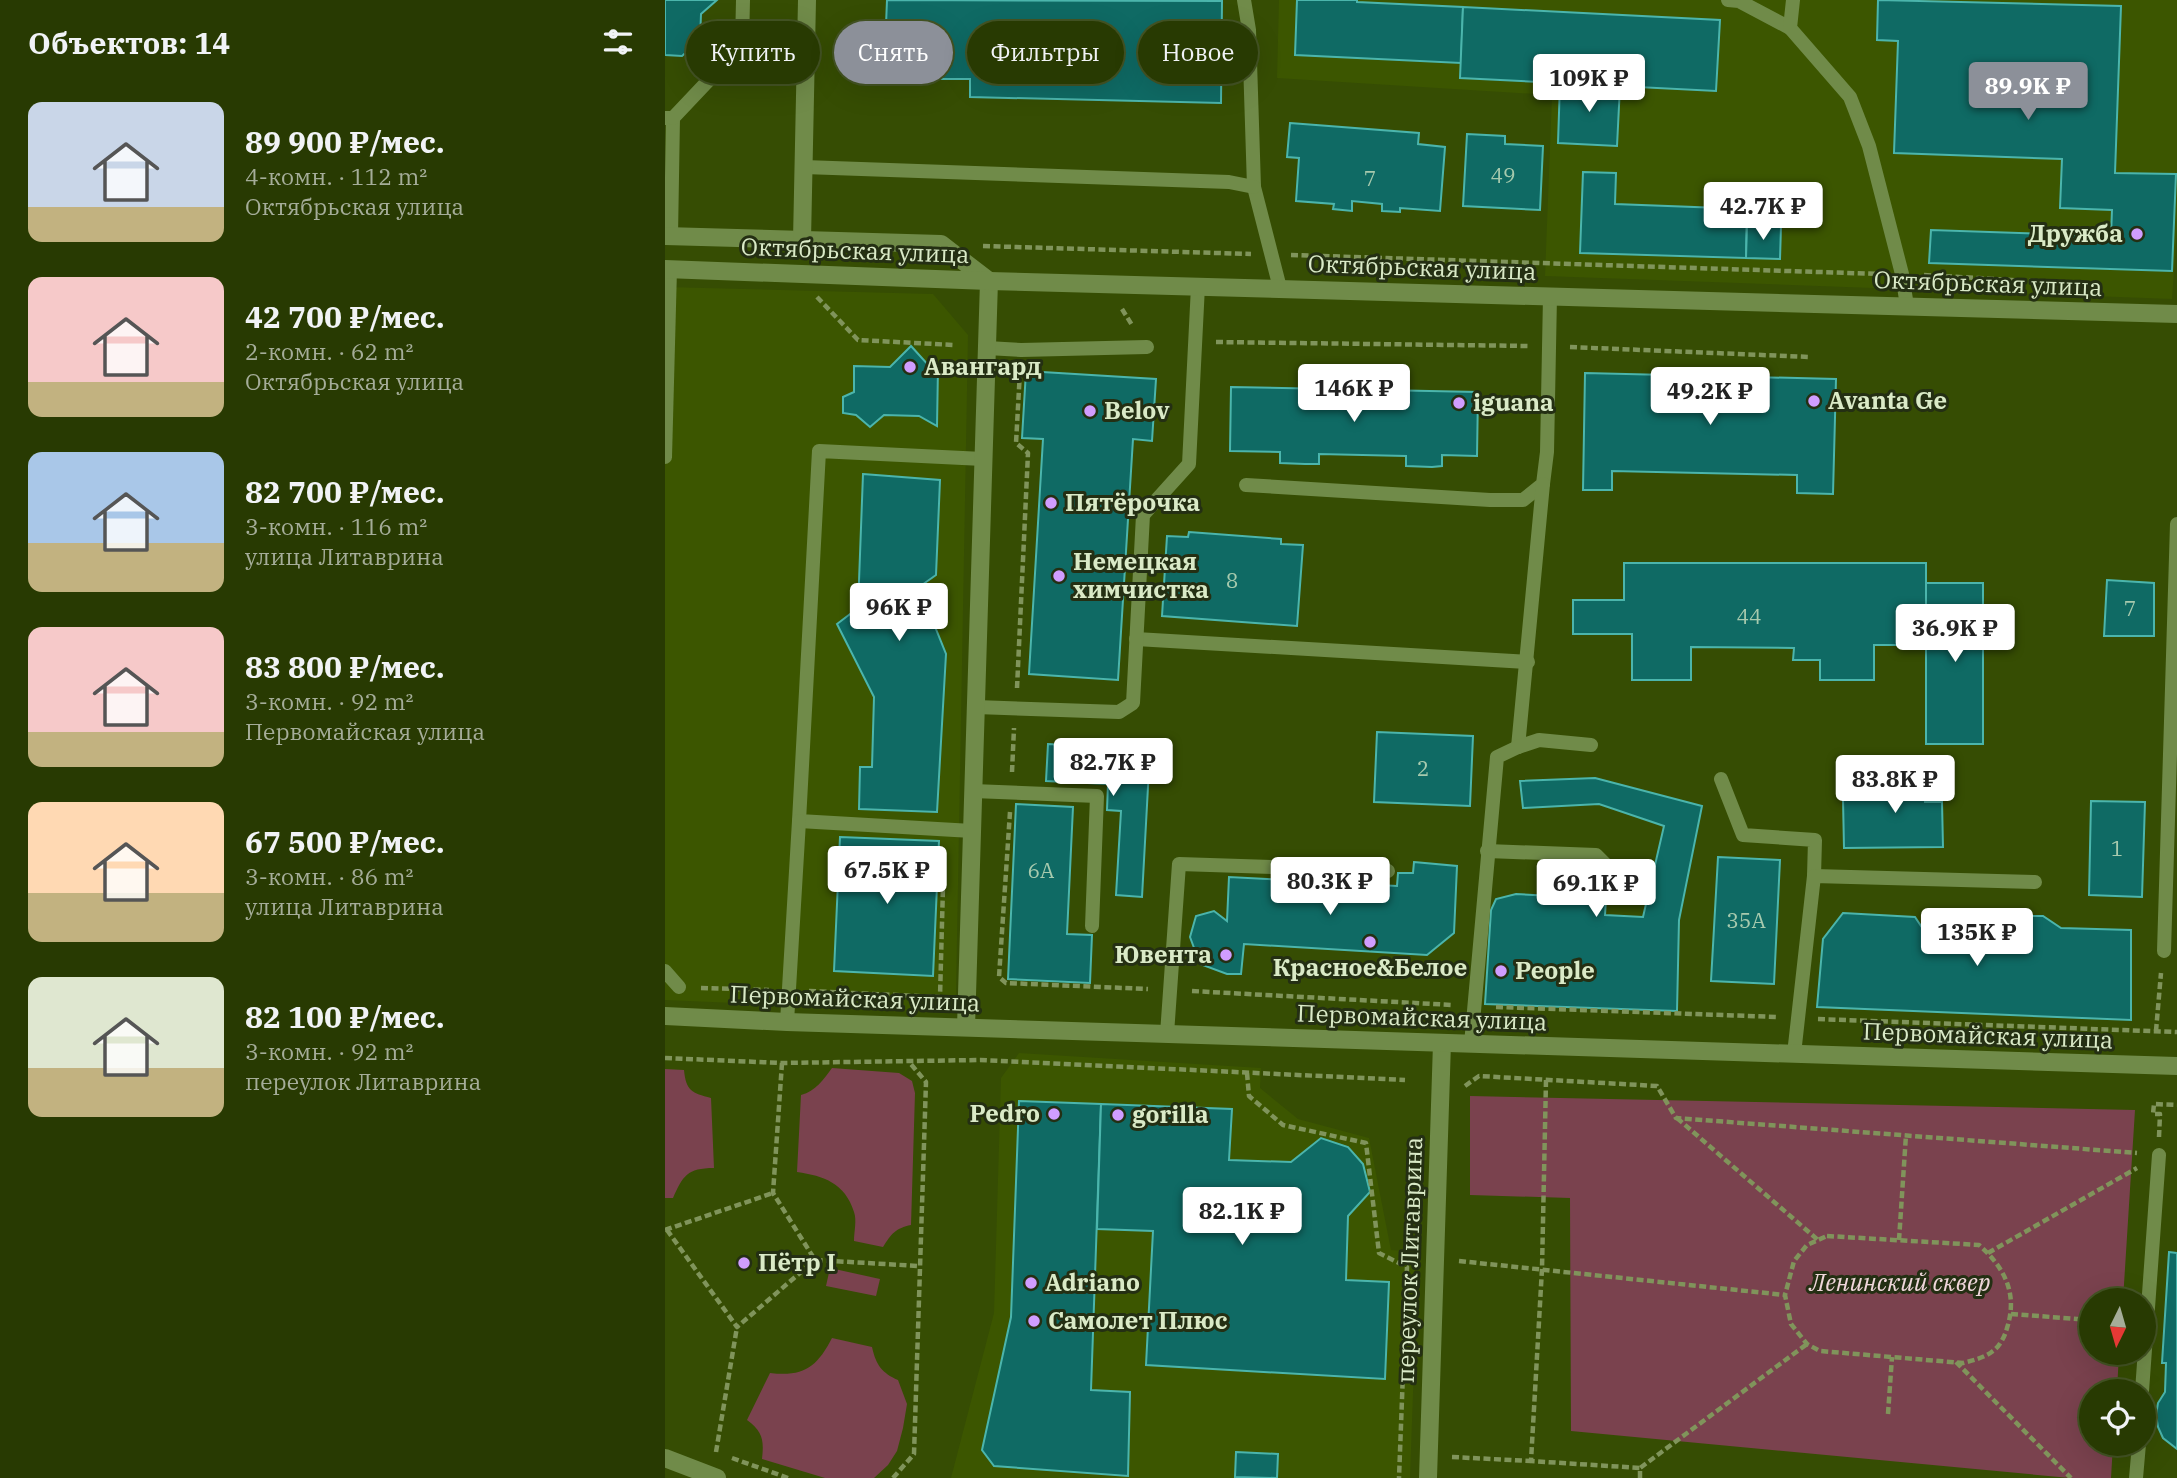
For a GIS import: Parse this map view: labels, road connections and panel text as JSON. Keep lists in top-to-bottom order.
{
  "streets": {
    "street": ["Октябрьская улица", "Первомайская улица", "переулок Литаврина"]
  },
  "crossings": [
    ["Первомайская улица", "переулок Литаврина"]
  ],
  "parks": ["Ленинский сквер"],
  "places": [
    "Дружба",
    "Авангард",
    "Avanta Ge",
    "iguana",
    "Belov",
    "Пятёрочка",
    "Немецкая химчистка",
    "Красное&Белое",
    "Ювента",
    "People",
    "Pedro",
    "gorilla",
    "Пётр I",
    "Adriano",
    "Самолет Плюс"
  ],
  "house_numbers": [
    "49",
    "7",
    "8",
    "7",
    "44",
    "2",
    "1",
    "6А",
    "35А"
  ],
  "north": "bottom",
  "page": {
    "heading": "Объектов: 14",
    "chip": [
      "Купить",
      "Снять",
      "Фильтры",
      "Новое"
    ],
    "price": [
      "109K ₽",
      "89.9K ₽",
      "42.7K ₽",
      "146K ₽",
      "49.2K ₽",
      "96K ₽",
      "36.9K ₽",
      "82.7K ₽",
      "83.8K ₽",
      "67.5K ₽",
      "80.3K ₽",
      "69.1K ₽",
      "135K ₽",
      "82.1K ₽"
    ],
    "list": [
      {
        "name": "89 900 ₽/мес.",
        "note": "4-комн. · 112 m² · Октябрьская улица"
      },
      {
        "name": "42 700 ₽/мес.",
        "note": "2-комн. · 62 m² · Октябрьская улица"
      },
      {
        "name": "82 700 ₽/мес.",
        "note": "3-комн. · 116 m² · улица Литаврина"
      },
      {
        "name": "83 800 ₽/мес.",
        "note": "3-комн. · 92 m² · Первомайская улица"
      },
      {
        "name": "67 500 ₽/мес.",
        "note": "3-комн. · 86 m² · улица Литаврина"
      },
      {
        "name": "82 100 ₽/мес.",
        "note": "3-комн. · 92 m² · переулок Литаврина"
      }
    ]
  }
}
